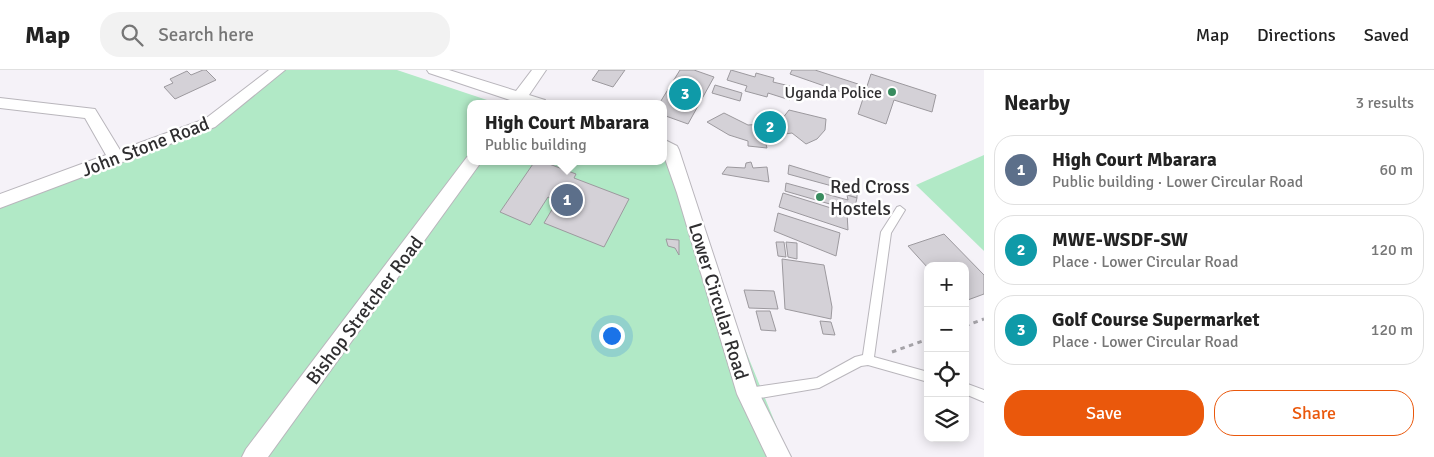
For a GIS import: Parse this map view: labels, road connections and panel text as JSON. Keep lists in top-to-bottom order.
{
  "streets": {
    "street": ["John Stone Road", "Lower Circular Road", "Bishop Stretcher Road"]
  },
  "places": ["Uganda Police", "Red Cross Hostels"],
  "page": {
    "header": "Map",
    "search": "Search here",
    "nav": ["Map", "Directions", "Saved"],
    "heading": ["Nearby", "3 results"],
    "pins": ["3", "2", "1"],
    "popup": ["High Court Mbarara", "Public building"],
    "list": [
      {
        "mark": "1",
        "name": "High Court Mbarara",
        "note": "Public building · Lower Circular Road",
        "value": "60 m"
      },
      {
        "mark": "2",
        "name": "MWE-WSDF-SW",
        "note": "Place · Lower Circular Road",
        "value": "120 m"
      },
      {
        "mark": "3",
        "name": "Golf Course Supermarket",
        "note": "Place · Lower Circular Road",
        "value": "120 m"
      }
    ],
    "map_buttons": ["+", "−"],
    "buttons": ["Save", "Share"]
  }
}
